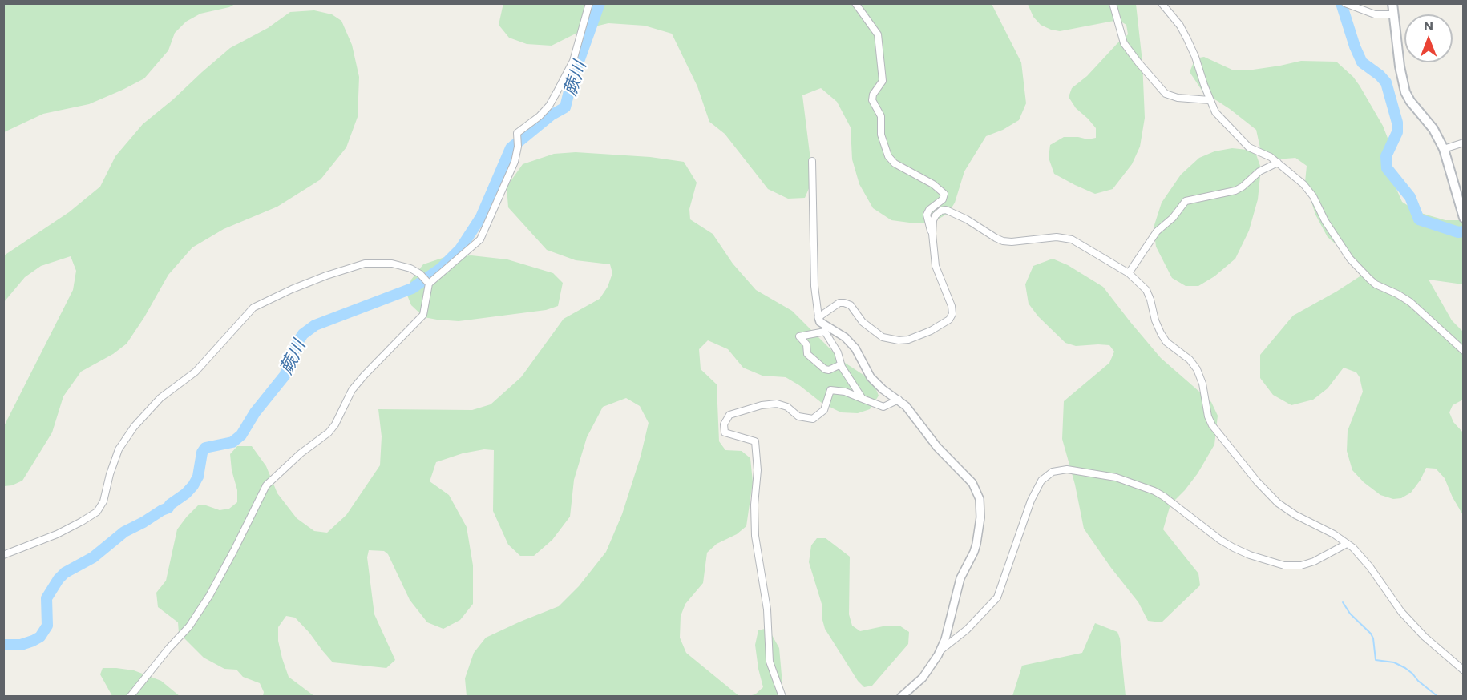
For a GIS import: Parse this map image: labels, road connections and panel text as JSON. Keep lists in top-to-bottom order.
{
  "water": ["蕨川"],
  "north": "top"
}
